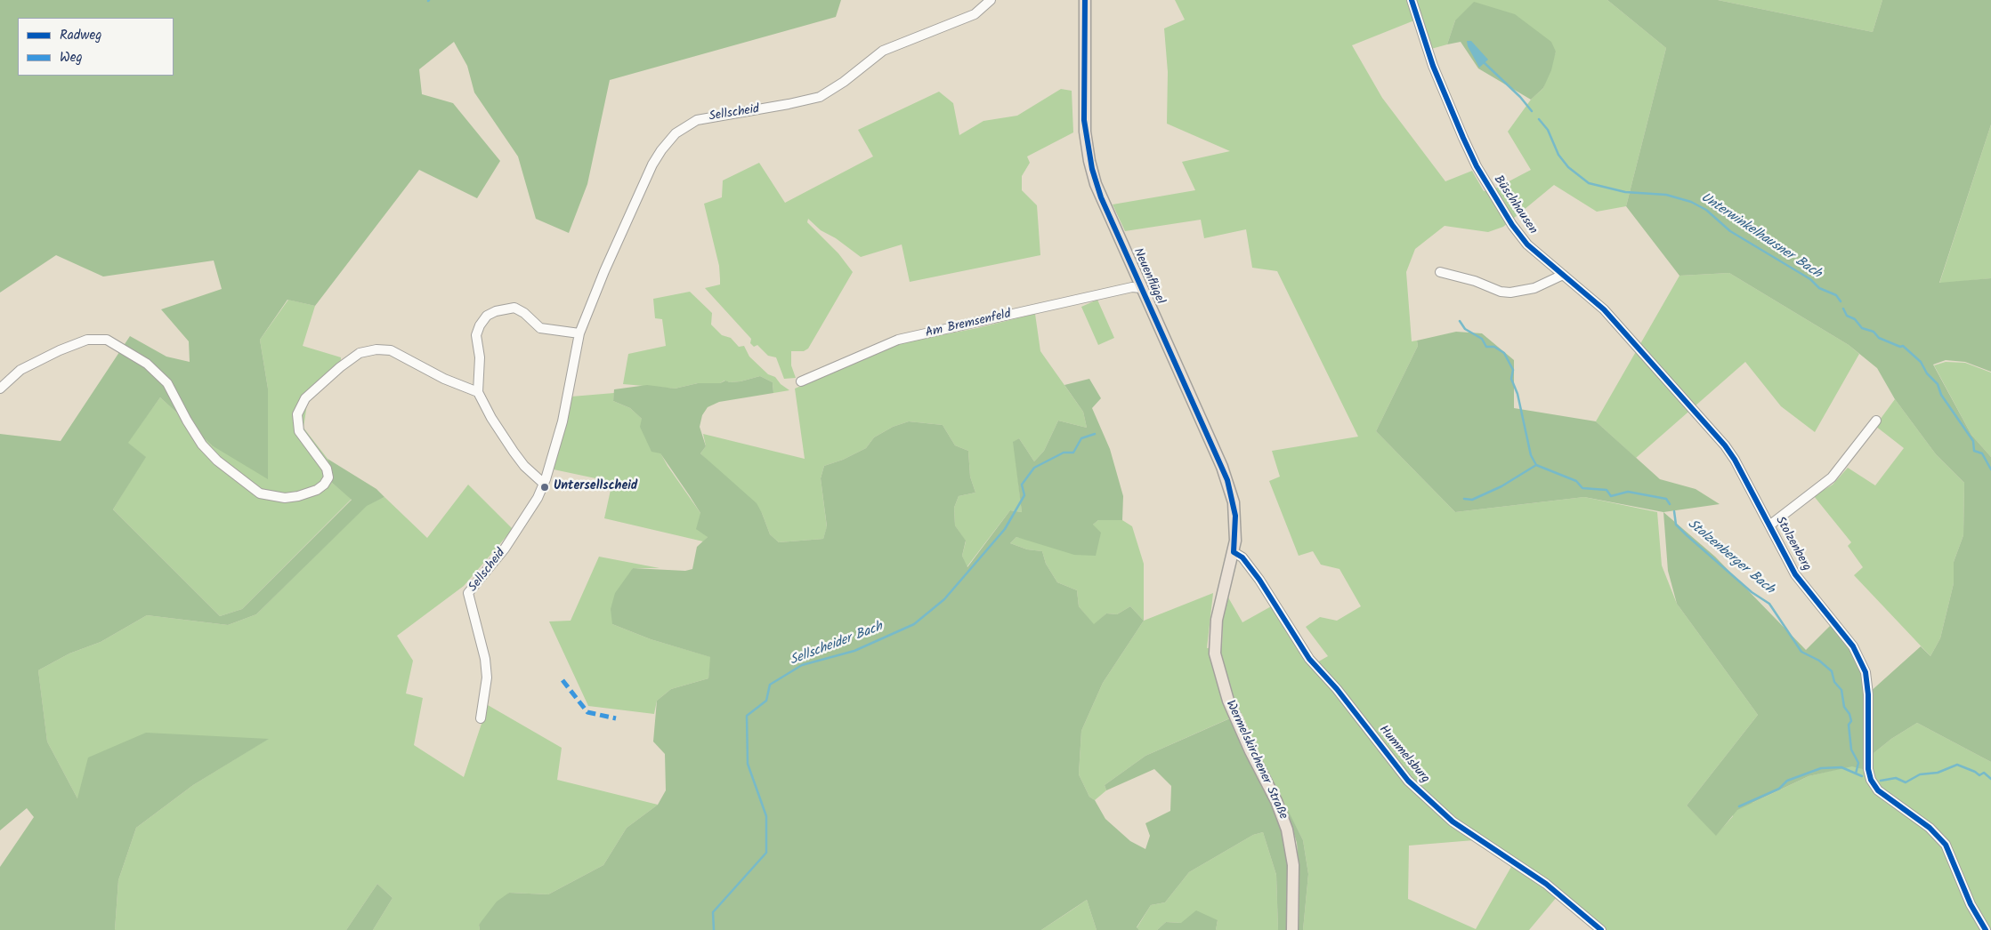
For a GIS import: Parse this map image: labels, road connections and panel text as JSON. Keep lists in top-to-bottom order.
{
  "streets": {
    "main road": ["Neuenflügel", "Wermelskirchener Straße"],
    "street": [
      "Sellscheid",
      "Büschhausen",
      "Am Bremsenfeld",
      "Stolzenberg",
      "Hummelsburg"
    ]
  },
  "crossings": [
    ["Büschhausen", "Stolzenberg"],
    ["Neuenflügel", "Am Bremsenfeld"],
    ["Neuenflügel", "Hummelsburg"],
    ["Neuenflügel", "Wermelskirchener Straße"]
  ],
  "water": ["Unterwinkelhausner Bach", "Stolzenberger Bach", "Sellscheider Bach"],
  "places": ["Untersellscheid"],
  "legend": ["Radweg", "Weg"]
}
